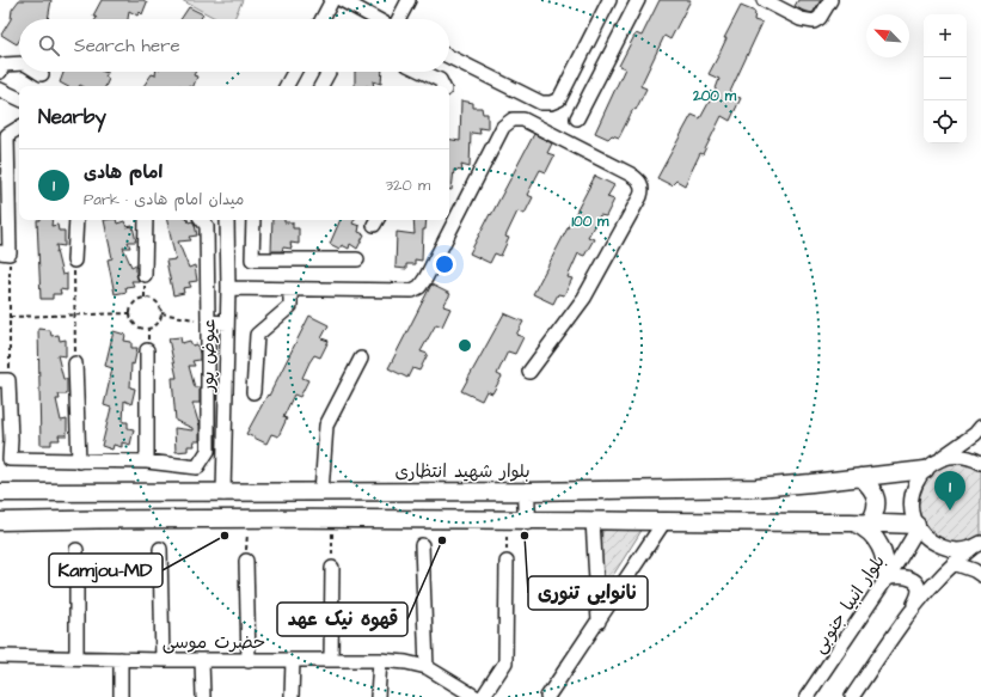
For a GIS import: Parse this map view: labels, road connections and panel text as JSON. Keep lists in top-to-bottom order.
{
  "streets": {
    "main road": ["بلوار شهید انتظاری"],
    "street": ["عیوض پور", "بلوار انبیا جنوبی", "حضرت موسی"]
  },
  "crossings": [
    ["عیوض پور", "بلوار شهید انتظاری"]
  ],
  "places": ["Kamjou-MD", "نانوایی تنوری", "قهوه نیک عهد"],
  "north": "top left",
  "page": {
    "map_buttons": ["+", "−"],
    "search": "Search here",
    "heading": "Nearby",
    "list": [
      {
        "mark": "1",
        "name": "امام هادی",
        "note": "Park · میدان امام هادی",
        "value": "320 m"
      }
    ],
    "pins": "1"
  },
  "rings": ["200 m", "100 m"]
}
